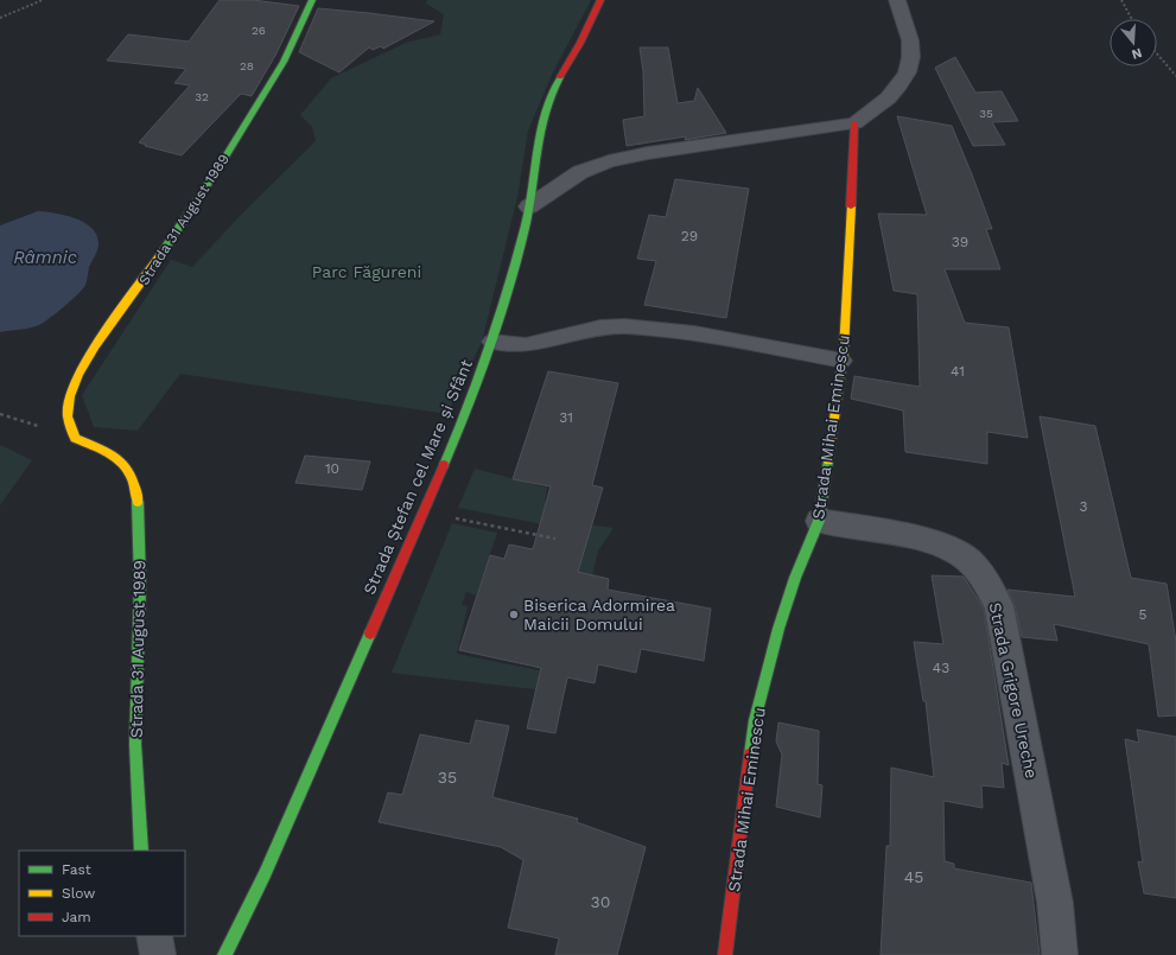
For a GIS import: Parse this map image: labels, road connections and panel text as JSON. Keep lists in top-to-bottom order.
{
  "streets": {
    "street": [
      "Strada 31 August 1989",
      "Strada Mihai Eminescu",
      "Strada Ștefan cel Mare și Sfânt",
      "Strada Grigore Ureche"
    ]
  },
  "crossings": [
    ["Strada Mihai Eminescu", "Strada Grigore Ureche"]
  ],
  "water": ["Râmnic"],
  "parks": ["Parc Făgureni"],
  "places": ["Biserica Adormirea Maicii Domului"],
  "house_numbers": [
    "26",
    "28",
    "32",
    "35",
    "29",
    "39",
    "41",
    "31",
    "10",
    "3",
    "5",
    "43",
    "35",
    "45",
    "30"
  ],
  "legend": ["Fast", "Slow", "Jam"],
  "north": "bottom"
}
